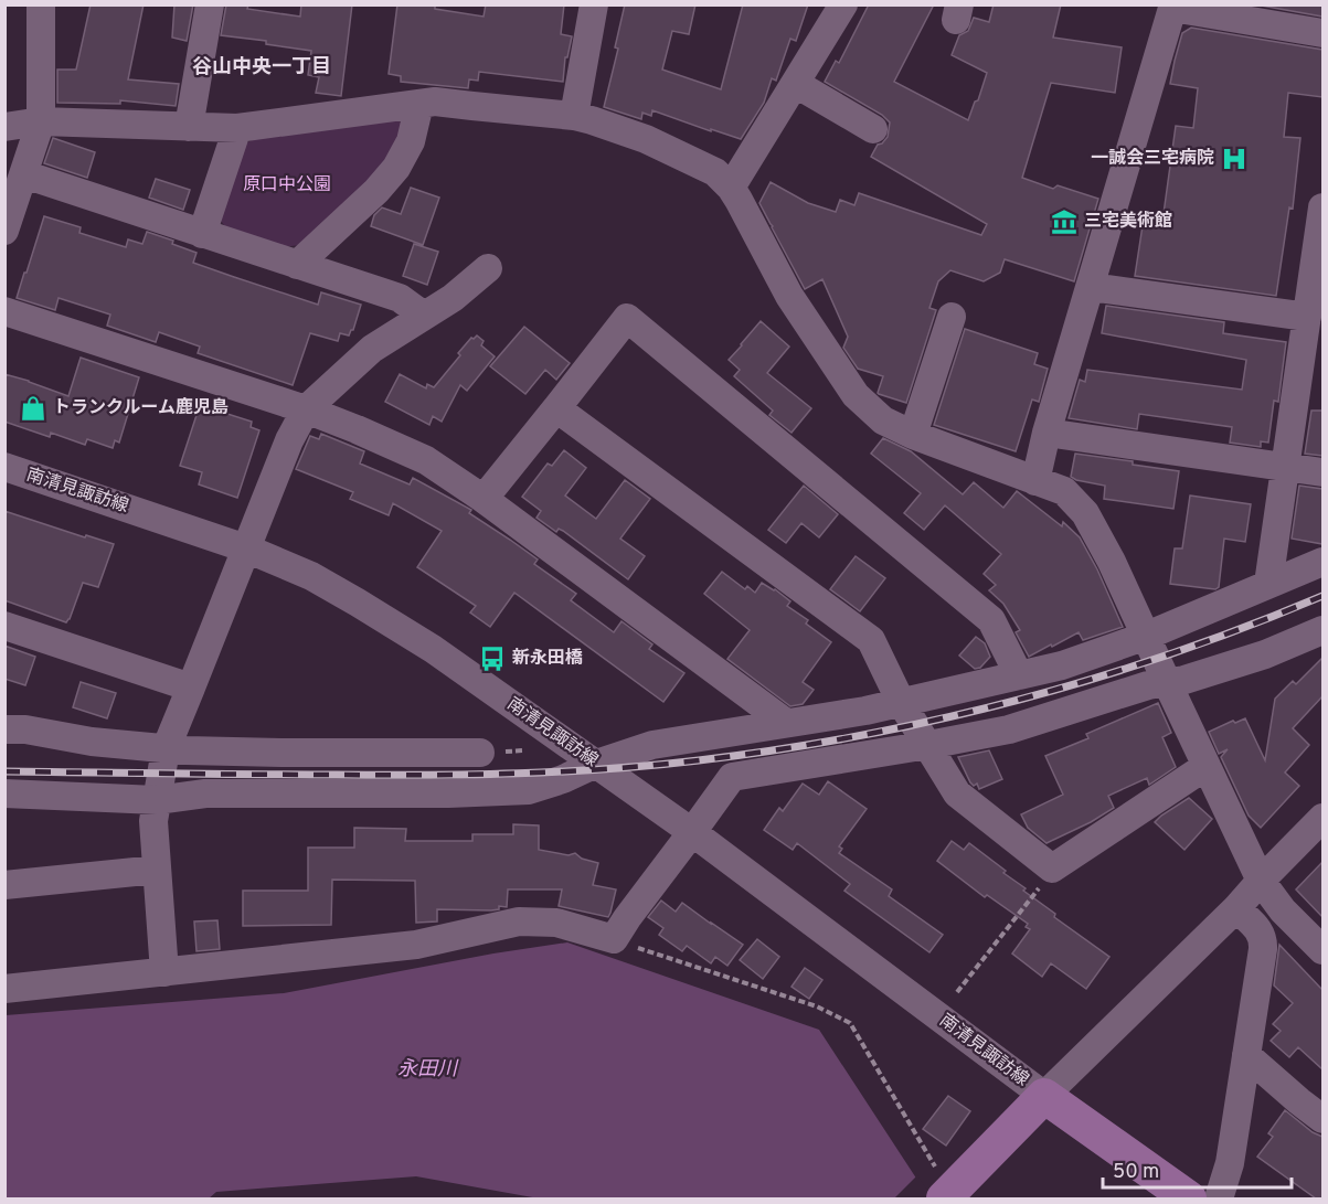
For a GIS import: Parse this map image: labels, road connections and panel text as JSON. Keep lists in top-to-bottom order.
{
  "streets": {
    "street": ["南清見諏訪線"]
  },
  "districts": ["谷山中央一丁目"],
  "water": ["永田川"],
  "parks": ["原口中公園"],
  "places": {
    "hospital": ["一誠会三宅病院"],
    "museum": ["三宅美術館"],
    "shop": ["トランクルーム鹿児島"],
    "bus stop": ["新永田橋"]
  },
  "scale_bar": "50 m"
}
